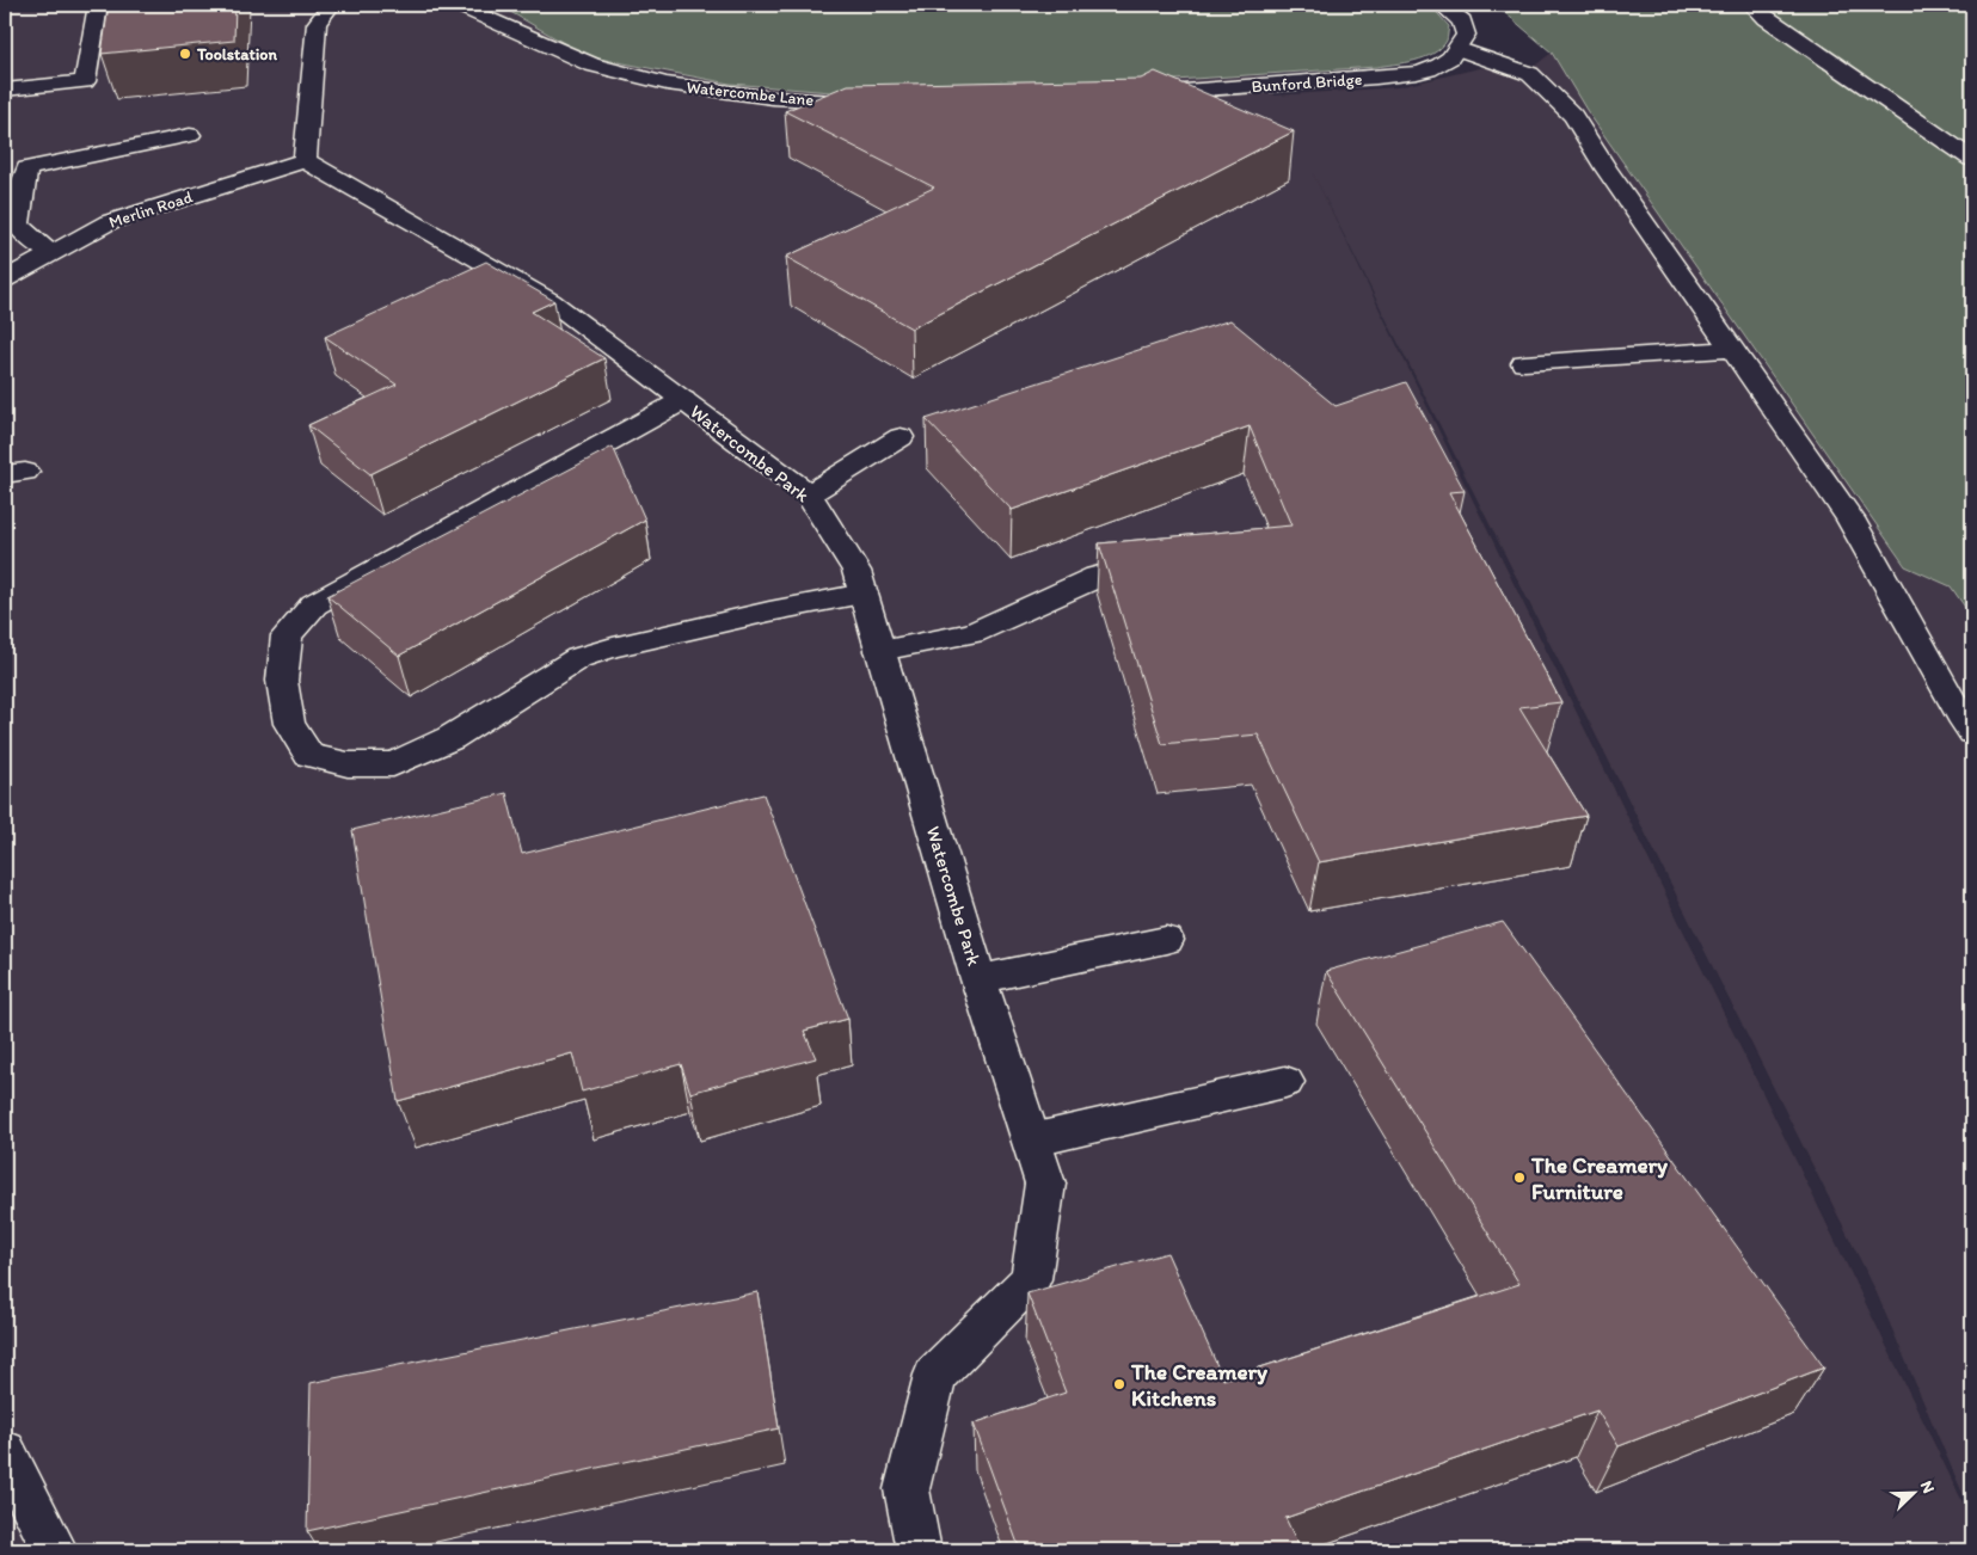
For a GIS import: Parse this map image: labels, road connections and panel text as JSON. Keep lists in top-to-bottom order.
{
  "streets": {
    "street": [
      "Bunford Bridge",
      "Watercombe Lane",
      "Merlin Road",
      "Watercombe Park"
    ]
  },
  "crossings": [
    ["Merlin Road", "Watercombe Park"]
  ],
  "places": ["Toolstation", "The Creamery Furniture", "The Creamery Kitchens"],
  "north": "top right"
}
